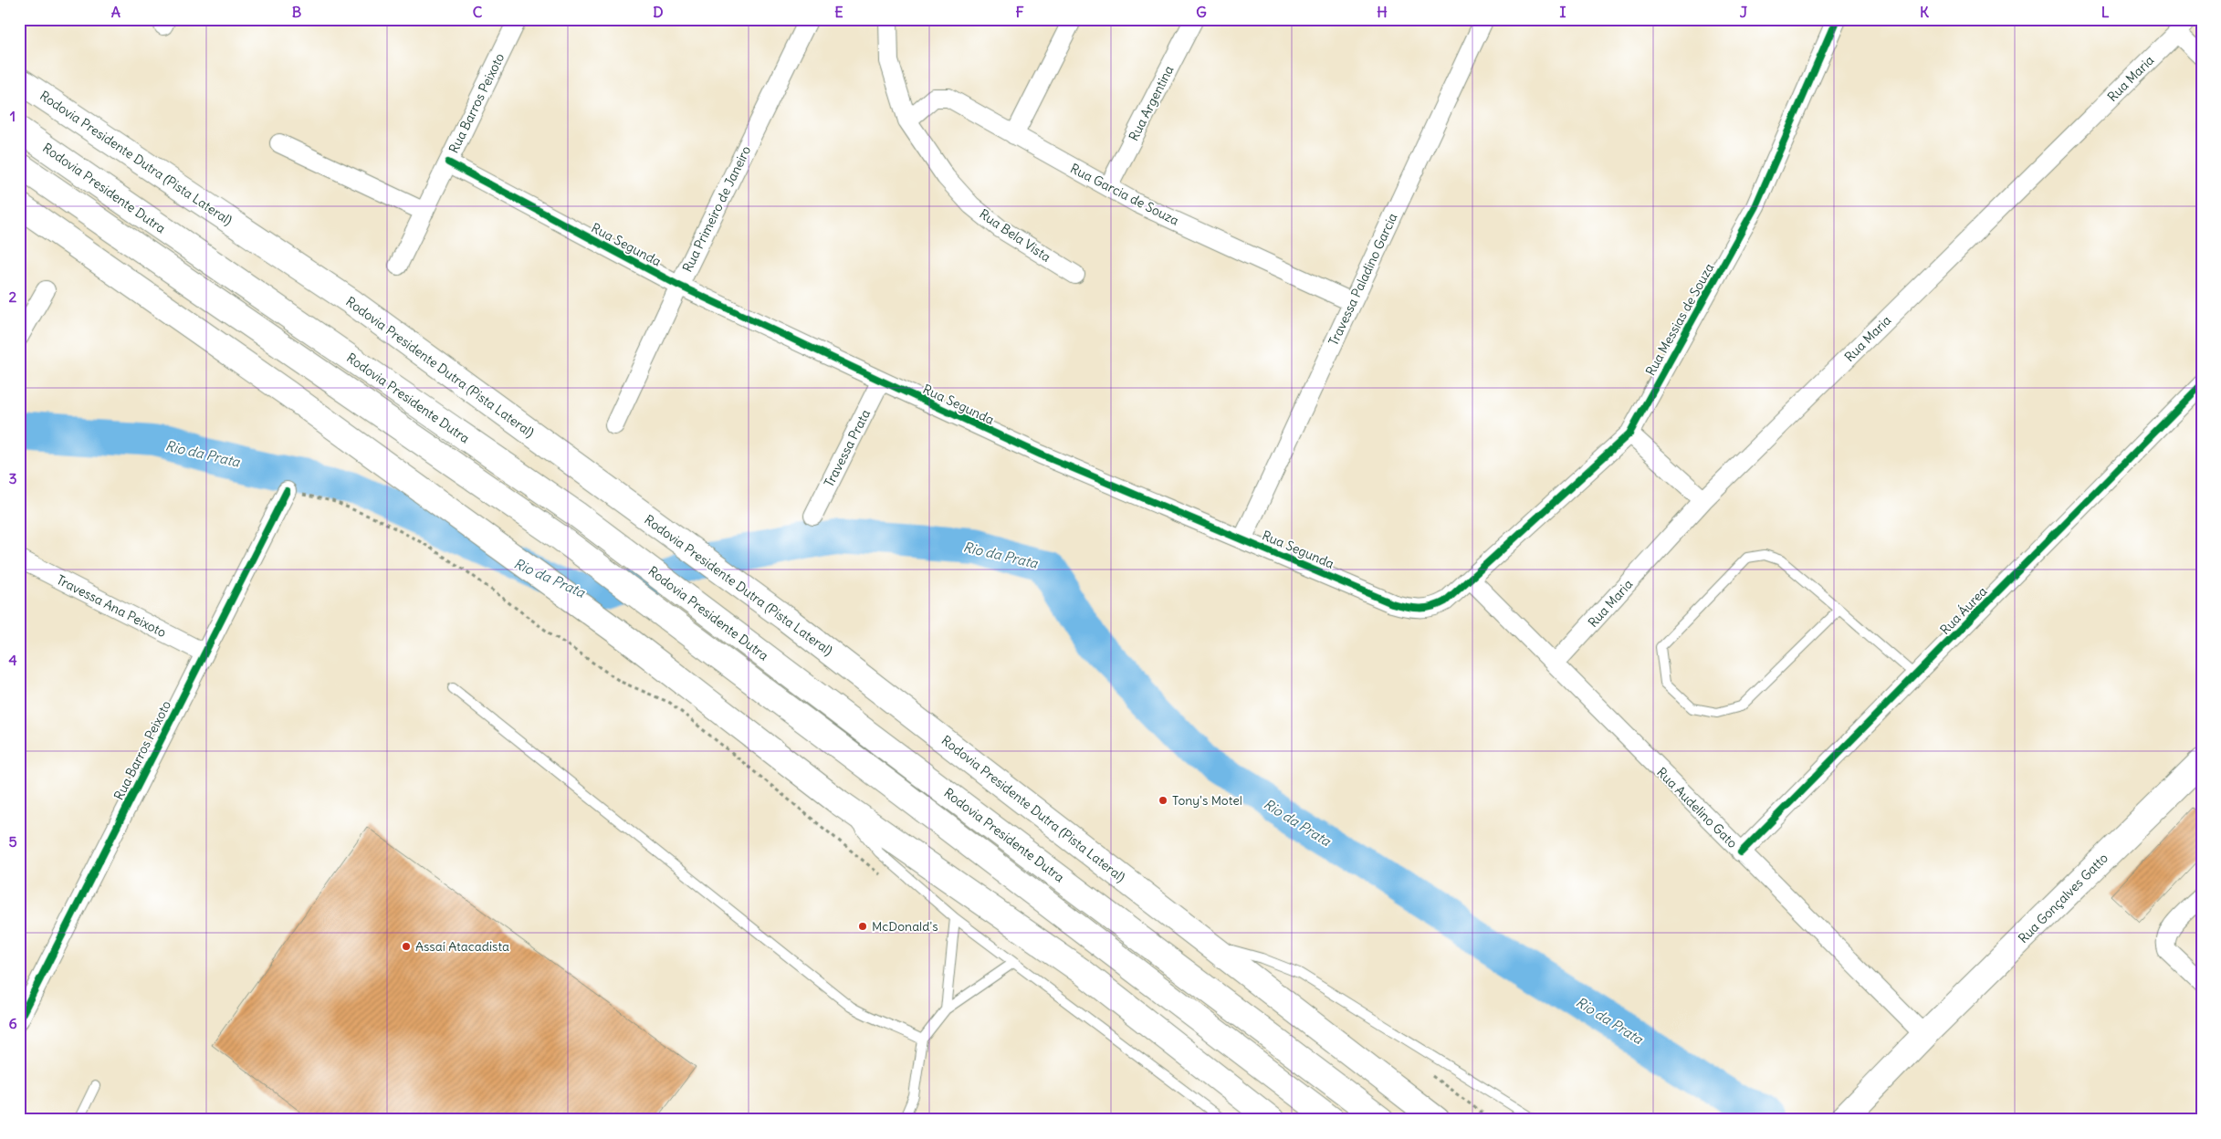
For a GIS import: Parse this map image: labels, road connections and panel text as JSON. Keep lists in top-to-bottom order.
{
  "streets": {
    "main road": ["Rodovia Presidente Dutra (Pista Lateral)", "Rodovia Presidente Dutra", "Rua Gonçalves Gatto"],
    "street": [
      "Rua Maria",
      "Rua Barros Peixoto",
      "Rua Argentina",
      "Rua Garcia de Souza",
      "Rua Primeiro de Janeiro",
      "Rua Bela Vista",
      "Rua Segunda",
      "Travessa Paladino Garcia",
      "Rua Messias de Souza",
      "Travessa Prata",
      "Travessa Ana Peixoto",
      "Rua Áurea",
      "Rua Audelino Gato"
    ]
  },
  "crossings": [
    ["Rua Maria", "Rua Audelino Gato"],
    ["Rua Barros Peixoto", "Rua Segunda"],
    ["Rua Barros Peixoto", "Travessa Ana Peixoto"],
    ["Rua Argentina", "Rua Garcia de Souza"],
    ["Rua Garcia de Souza", "Rua Bela Vista"],
    ["Rua Garcia de Souza", "Travessa Paladino Garcia"],
    ["Rua Primeiro de Janeiro", "Rua Segunda"],
    ["Rua Segunda", "Travessa Paladino Garcia"],
    ["Rua Segunda", "Rua Messias de Souza"],
    ["Rua Segunda", "Travessa Prata"],
    ["Rua Segunda", "Rua Audelino Gato"],
    ["Rua Messias de Souza", "Rua Audelino Gato"],
    ["Rua Áurea", "Rua Audelino Gato"],
    ["Rua Audelino Gato", "Rua Gonçalves Gatto"]
  ],
  "water": ["Rio da Prata"],
  "places": ["Tony's Motel", "McDonald's", "Assaí Atacadista"],
  "grid": {
    "columns": [
      "A",
      "B",
      "C",
      "D",
      "E",
      "F",
      "G",
      "H",
      "I",
      "J",
      "K",
      "L"
    ],
    "rows": [
      "1",
      "2",
      "3",
      "4",
      "5",
      "6"
    ]
  }
}
